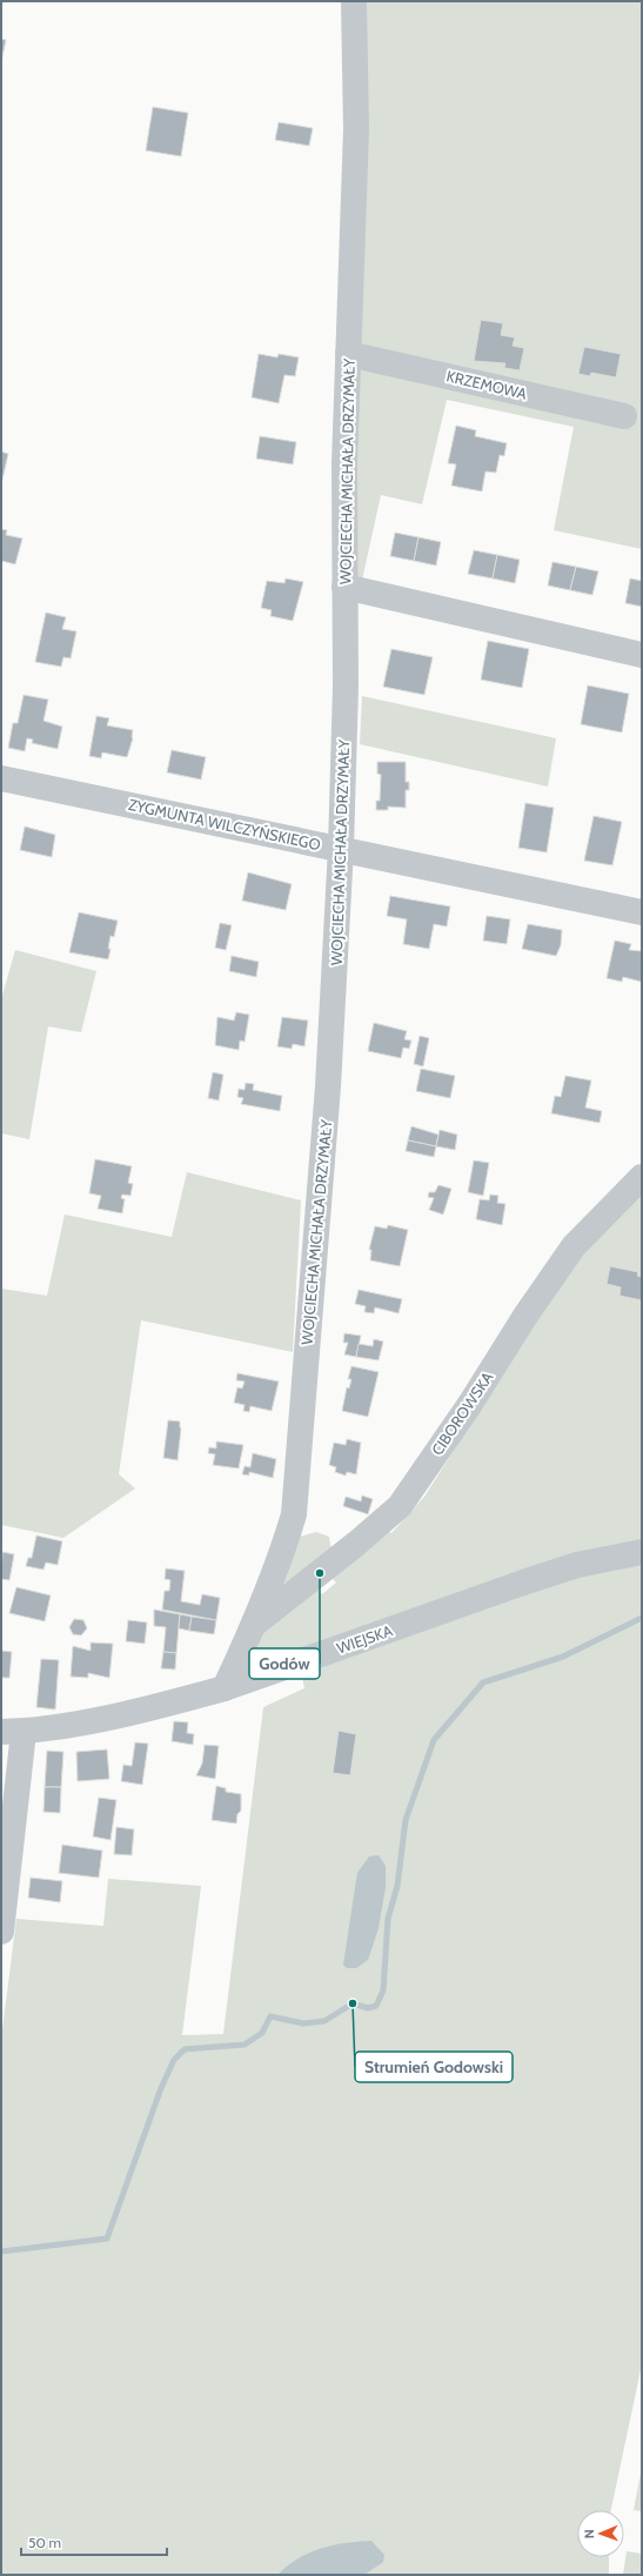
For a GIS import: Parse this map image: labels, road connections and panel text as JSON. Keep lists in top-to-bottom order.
{
  "streets": {
    "street": [
      "KRZEMOWA",
      "WOJCIECHA MICHAŁA DRZYMAŁY",
      "ZYGMUNTA WILCZYŃSKIEGO",
      "CIBOROWSKA",
      "WIEJSKA"
    ]
  },
  "crossings": [
    ["KRZEMOWA", "WOJCIECHA MICHAŁA DRZYMAŁY"],
    ["WOJCIECHA MICHAŁA DRZYMAŁY", "ZYGMUNTA WILCZYŃSKIEGO"],
    ["WOJCIECHA MICHAŁA DRZYMAŁY", "CIBOROWSKA"],
    ["WOJCIECHA MICHAŁA DRZYMAŁY", "WIEJSKA"]
  ],
  "places": ["Godów", "Strumień Godowski"],
  "scale_bar": "50 m",
  "north": "left"
}
